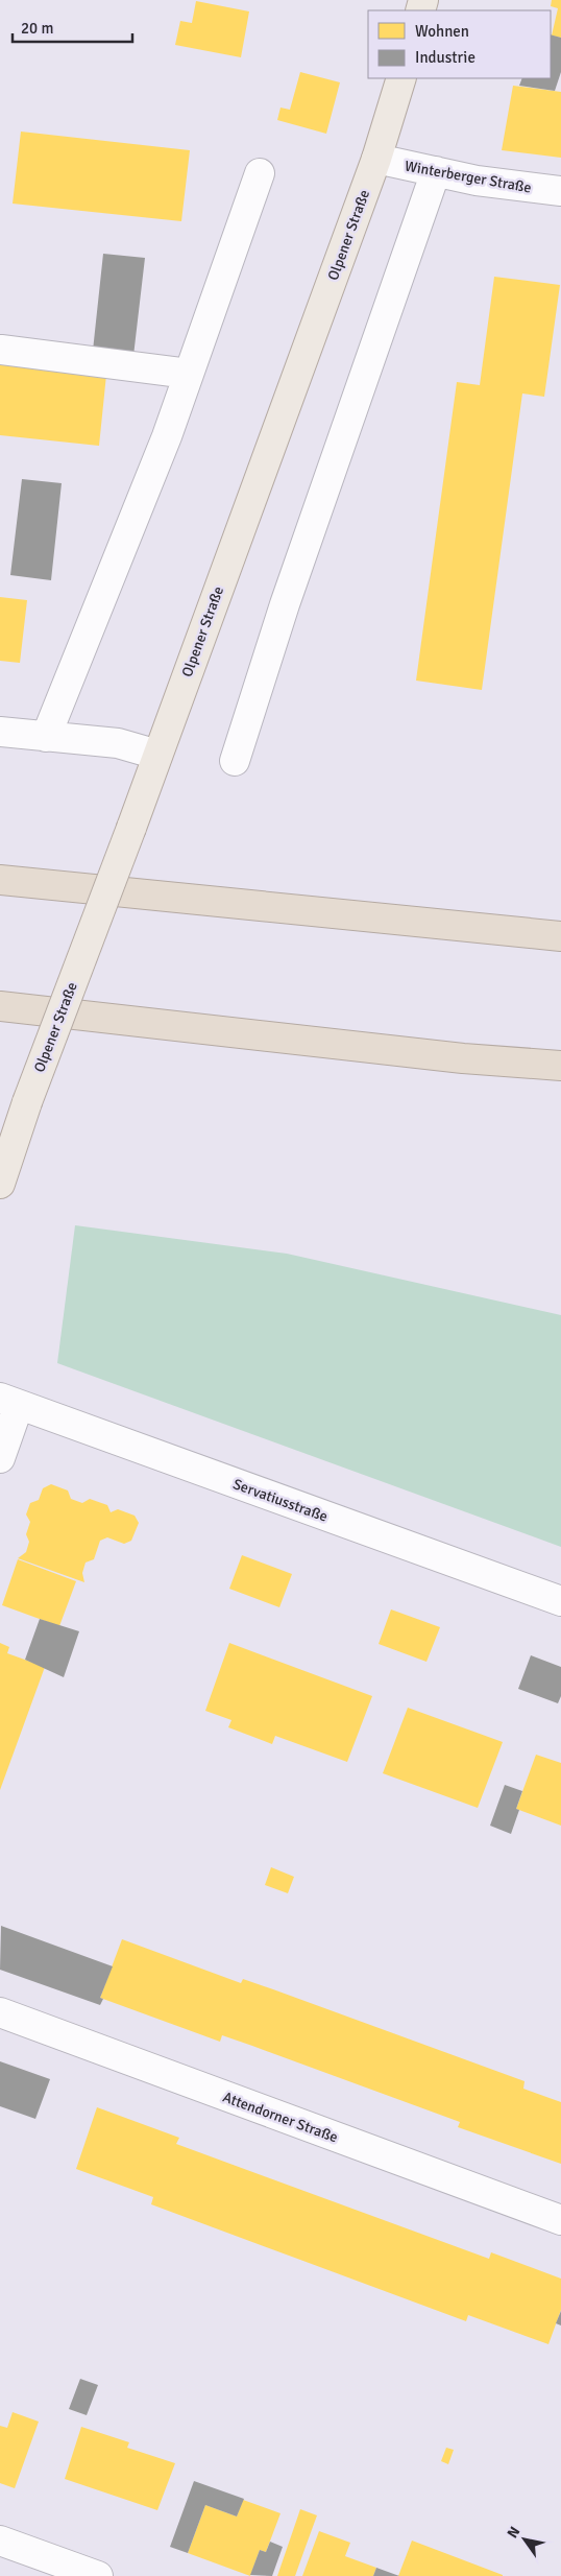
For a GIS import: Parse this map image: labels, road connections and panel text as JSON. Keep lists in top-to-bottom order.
{
  "streets": {
    "main road": ["Olpener Straße"],
    "street": ["Winterberger Straße", "Servatiusstraße", "Attendorner Straße"]
  },
  "crossings": [
    ["Winterberger Straße", "Olpener Straße"]
  ],
  "legend": ["Wohnen", "Industrie"],
  "scale_bar": "20 m",
  "north": "top left"
}
